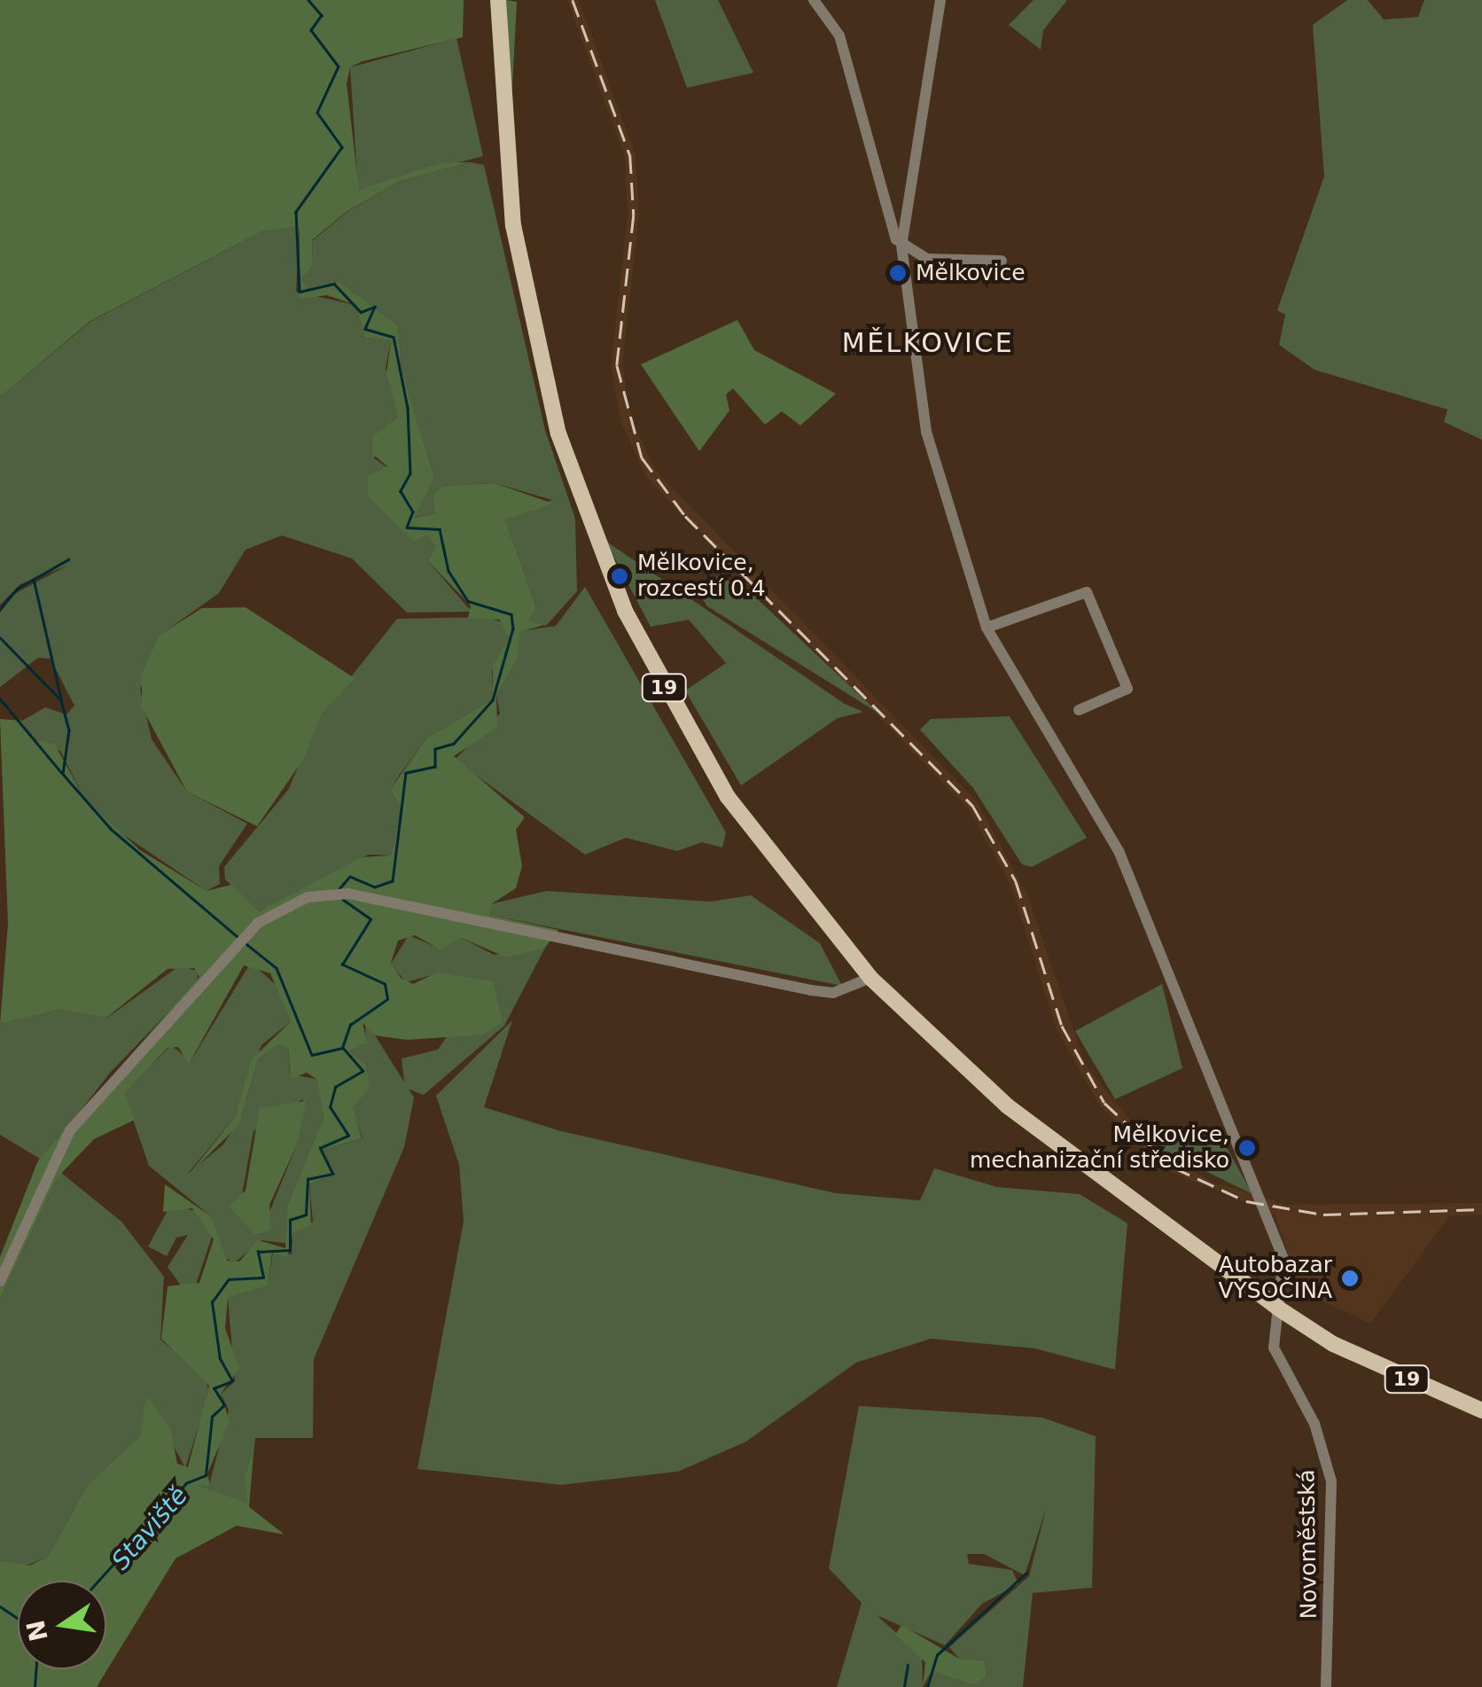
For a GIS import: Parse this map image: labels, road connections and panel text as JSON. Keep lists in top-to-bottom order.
{
  "streets": {
    "main road": ["19"],
    "street": ["Novoměstská"]
  },
  "crossings": [
    ["19", "Novoměstská"]
  ],
  "districts": ["MĚLKOVICE"],
  "water": ["Staviště"],
  "places": [
    "Mělkovice",
    "Mělkovice, rozcestí 0.4",
    "Mělkovice, mechanizační středisko",
    "Autobazar VYSOČINA"
  ],
  "north": "left"
}
